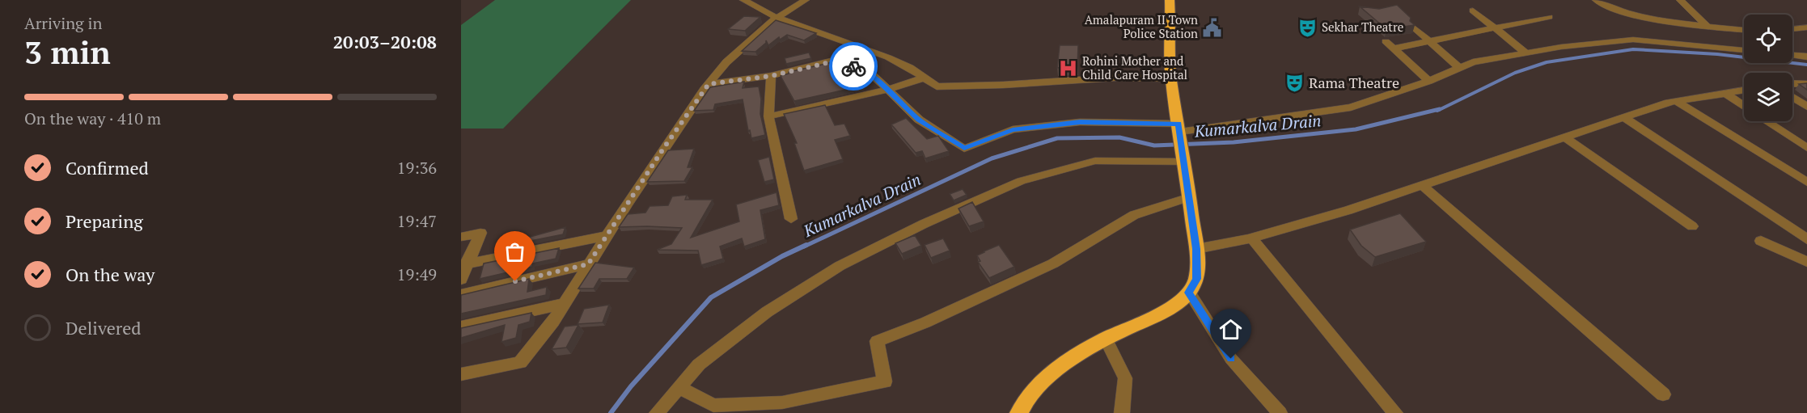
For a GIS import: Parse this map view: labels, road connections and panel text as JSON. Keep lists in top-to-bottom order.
{
  "water": ["Kumarkalva Drain"],
  "places": {
    "public building": ["Amalapuram II Town Police Station"],
    "theatre": ["Sekhar Theatre", "Rama Theatre"],
    "hospital": ["Rohini Mother and Child Care Hospital"]
  },
  "page": {
    "heading": ["3 min", "Arriving in", "20:03–20:08"],
    "bar": "On the way · 410 m",
    "list": [
      ["Confirmed", "19:36"],
      ["Preparing", "19:47"],
      ["On the way", "19:49"],
      "Delivered"
    ]
  }
}
